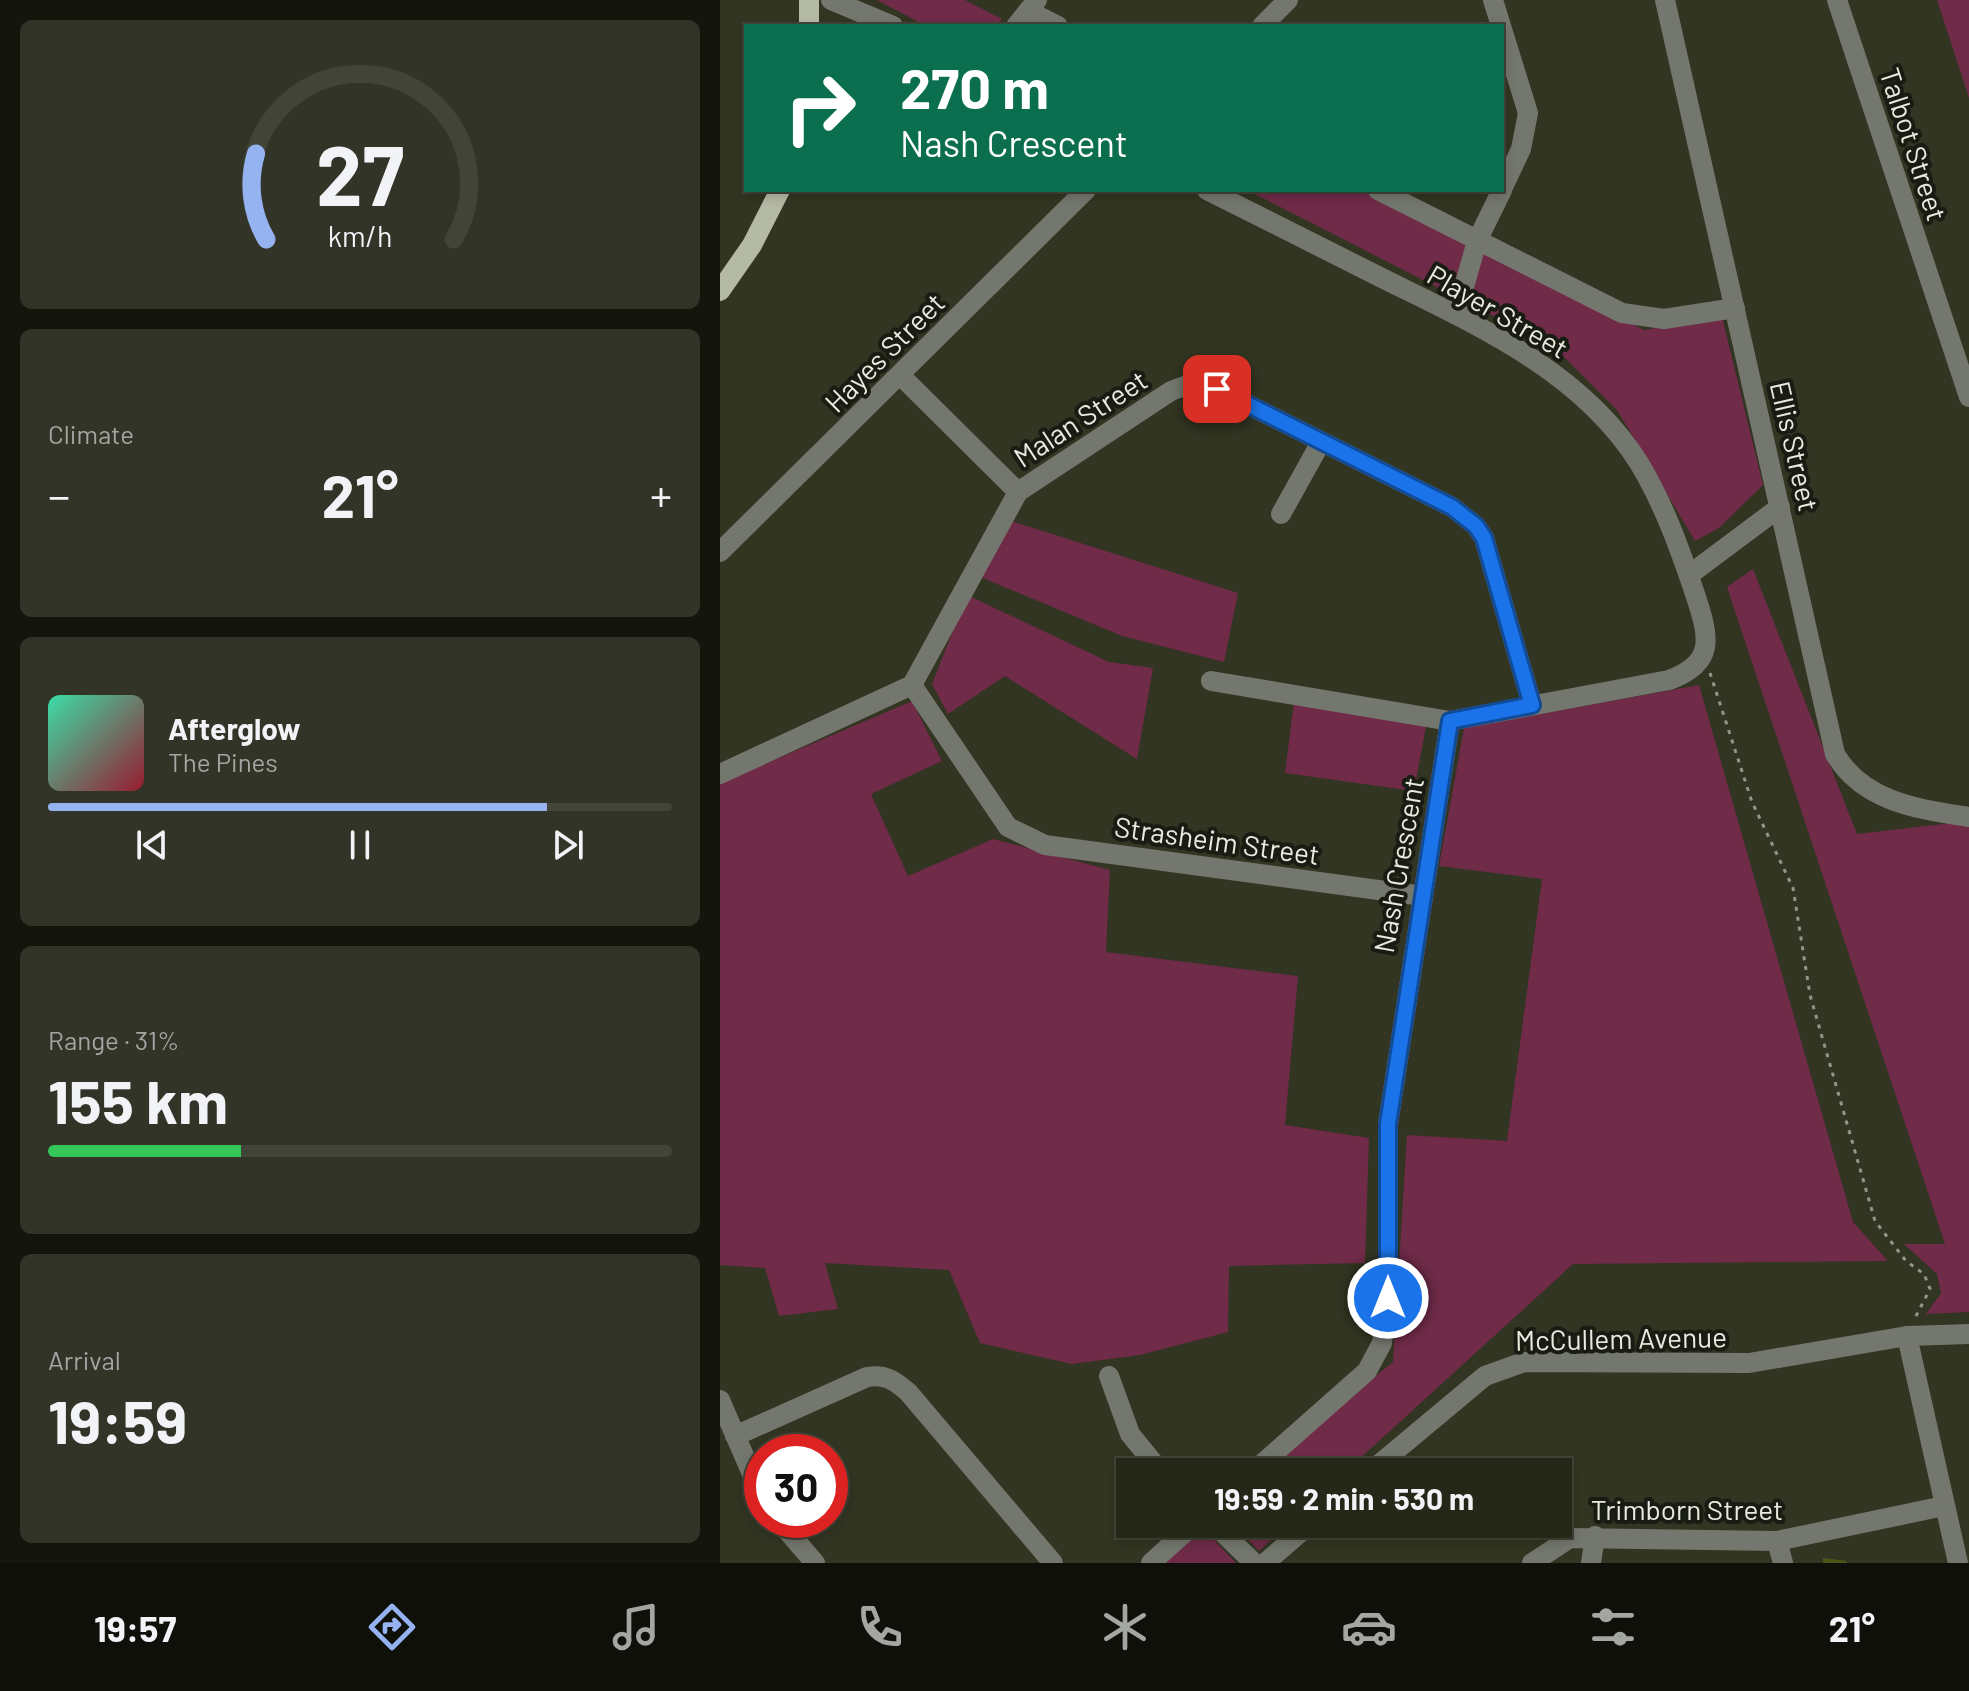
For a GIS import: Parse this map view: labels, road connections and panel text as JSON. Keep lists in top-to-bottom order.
{
  "streets": {
    "street": [
      "Talbot Street",
      "Player Street",
      "Hayes Street",
      "Malan Street",
      "Ellis Street",
      "Strasheim Street",
      "Nash Crescent",
      "McCullem Avenue",
      "Trimborn Street"
    ]
  },
  "crossings": [
    ["Malan Street", "Strasheim Street"],
    ["Strasheim Street", "Nash Crescent"]
  ],
  "page": {
    "turn": ["270 m", "Nash Crescent"],
    "tile": [
      "Climate",
      ["Range · 31%", "155 km"],
      ["Arrival", "19:59"]
    ],
    "heat": ["−", "21°", "+"],
    "song": ["Afterglow", "The Pines"],
    "limit": "30",
    "trip": "19:59 · 2 min · 530 m",
    "tabs": ["19:57", "21°"],
    "gauge": ["27", "km/h"]
  }
}
